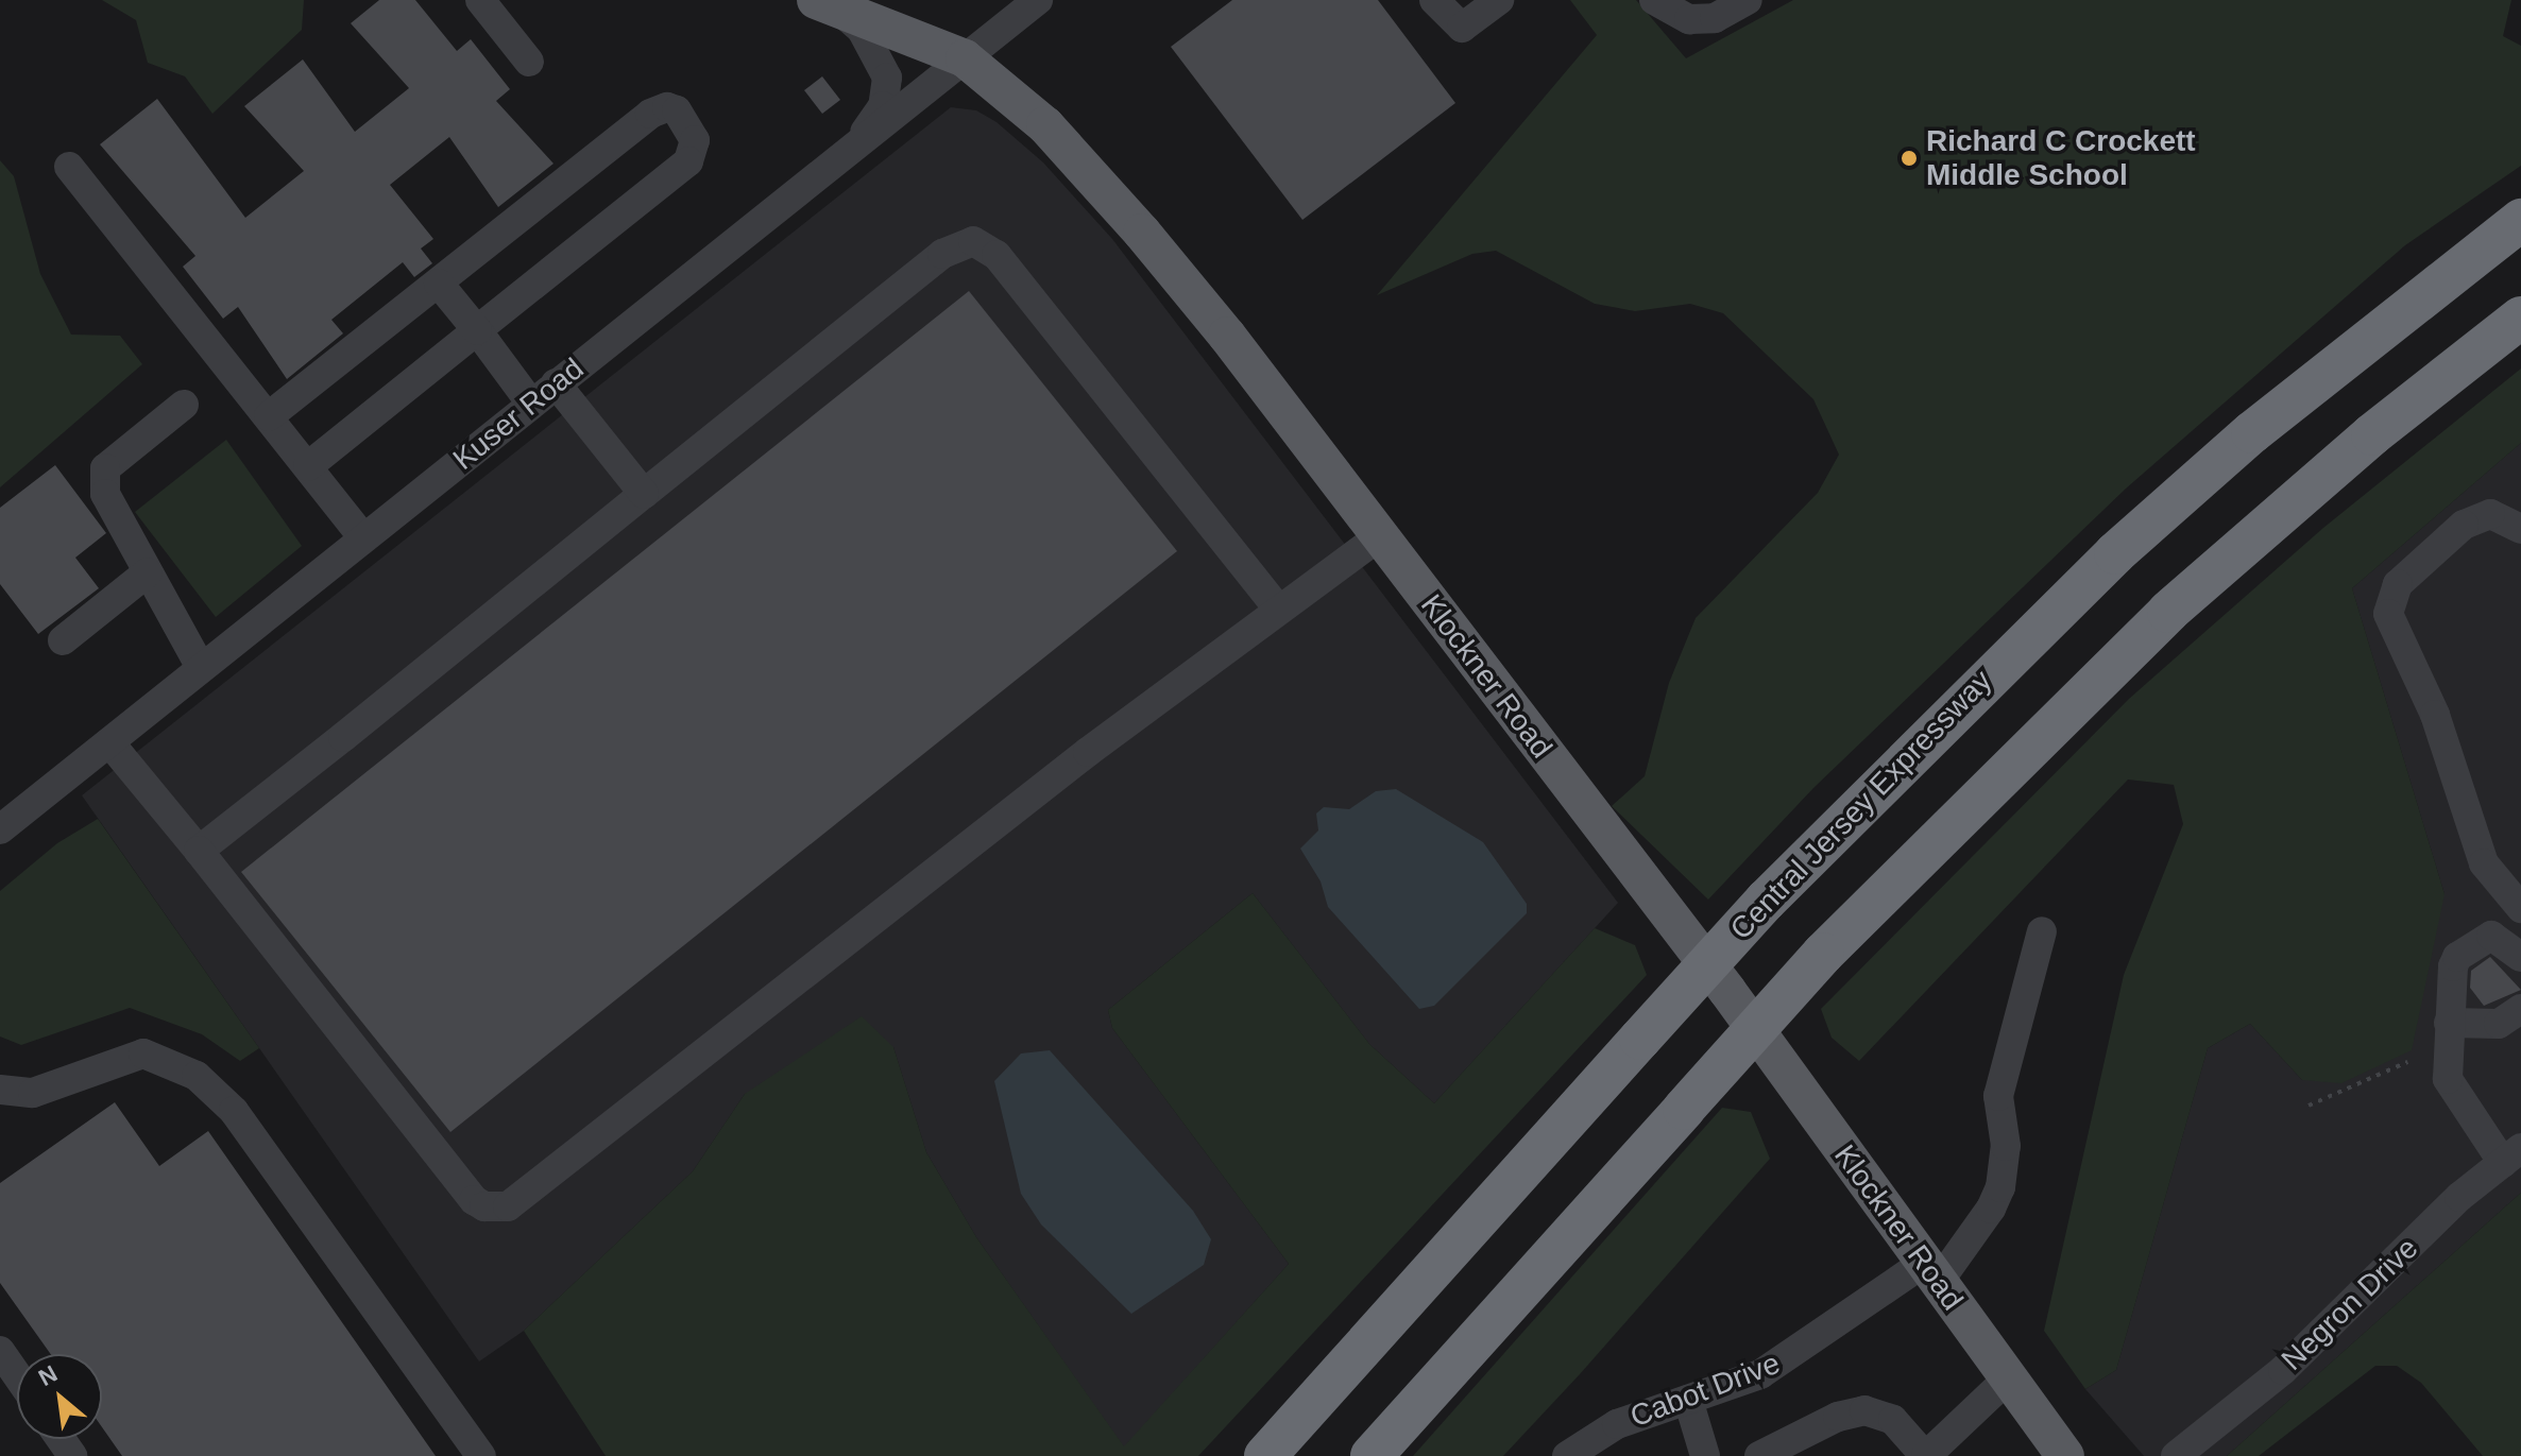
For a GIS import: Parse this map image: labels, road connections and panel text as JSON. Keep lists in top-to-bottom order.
{
  "streets": {
    "highway": ["Central Jersey Expressway"],
    "main road": ["Klockner Road"],
    "street": ["Kuser Road", "Negron Drive", "Cabot Drive"]
  },
  "crossings": [
    ["Kuser Road", "Klockner Road"],
    ["Klockner Road", "Cabot Drive"]
  ],
  "places": ["Richard C Crockett Middle School"],
  "north": "top left"
}
